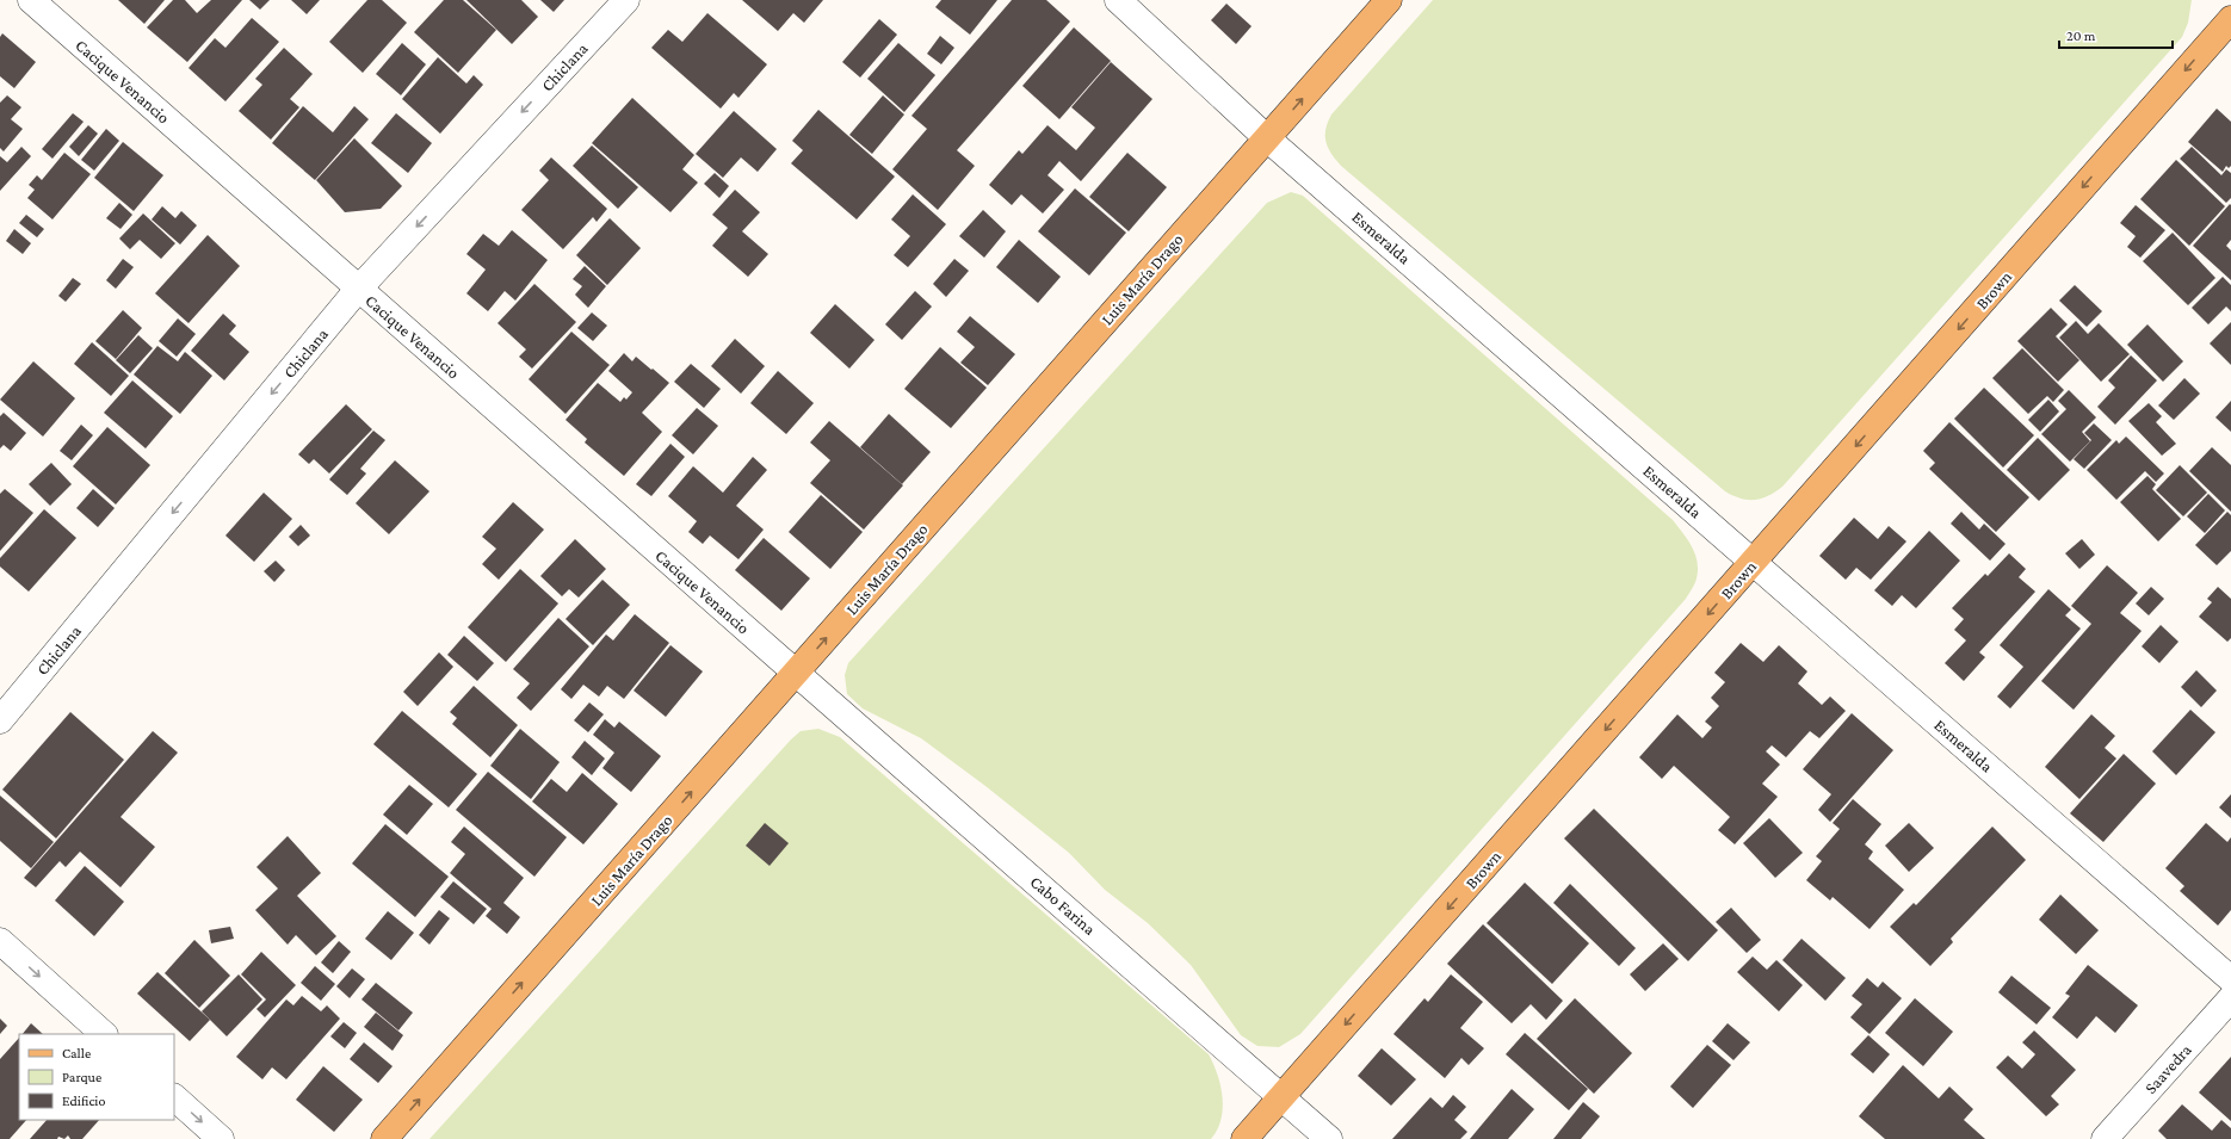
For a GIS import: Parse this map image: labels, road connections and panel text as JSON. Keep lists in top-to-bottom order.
{
  "streets": {
    "main road": ["Luis María Drago", "Brown"],
    "street": [
      "Chiclana",
      "Cacique Venancio",
      "Esmeralda",
      "Cabo Farina",
      "Saavedra"
    ]
  },
  "crossings": [
    ["Chiclana", "Cacique Venancio"],
    ["Cacique Venancio", "Luis María Drago"],
    ["Cacique Venancio", "Cabo Farina"],
    ["Esmeralda", "Luis María Drago"],
    ["Esmeralda", "Brown"],
    ["Luis María Drago", "Cabo Farina"],
    ["Brown", "Cabo Farina"]
  ],
  "one_way": ["Chiclana", "Luis María Drago", "Brown"],
  "legend": ["Calle", "Parque", "Edificio"],
  "scale_bar": "20 m"
}
